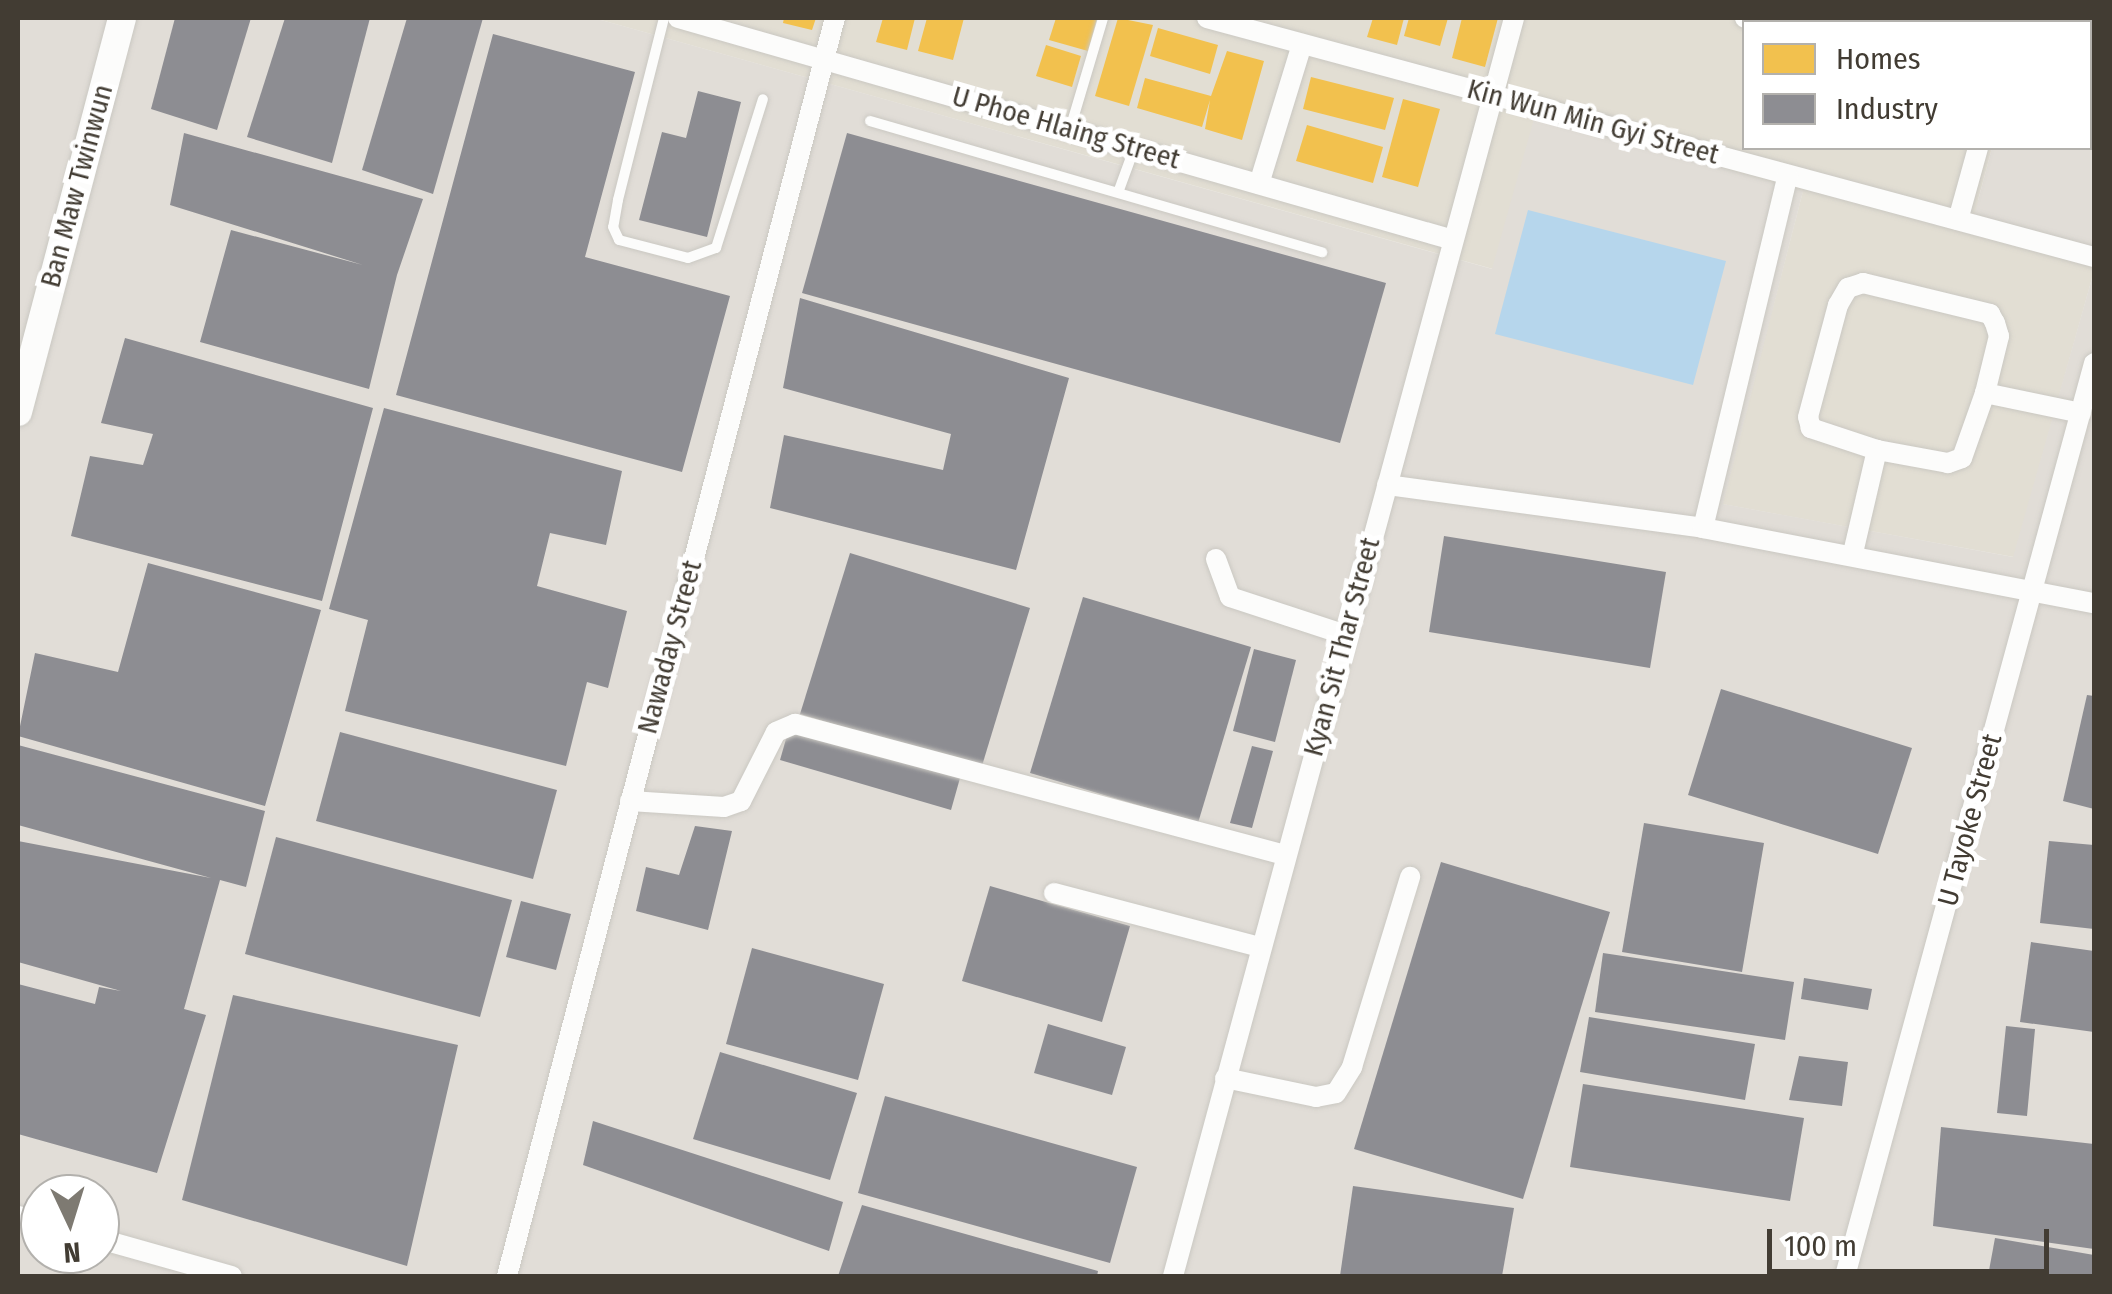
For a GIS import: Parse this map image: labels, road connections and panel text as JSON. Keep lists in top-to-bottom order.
{
  "streets": {
    "street": [
      "Kin Wun Min Gyi Street",
      "U Phoe Hlaing Street",
      "Ban Maw Twinwun",
      "Nawaday Street",
      "Kyan Sit Thar Street",
      "U Tayoke Street"
    ]
  },
  "crossings": [
    ["Kin Wun Min Gyi Street", "Kyan Sit Thar Street"],
    ["U Phoe Hlaing Street", "Nawaday Street"],
    ["U Phoe Hlaing Street", "Kyan Sit Thar Street"]
  ],
  "legend": ["Homes", "Industry"],
  "scale_bar": "100 m",
  "north": "bottom"
}
